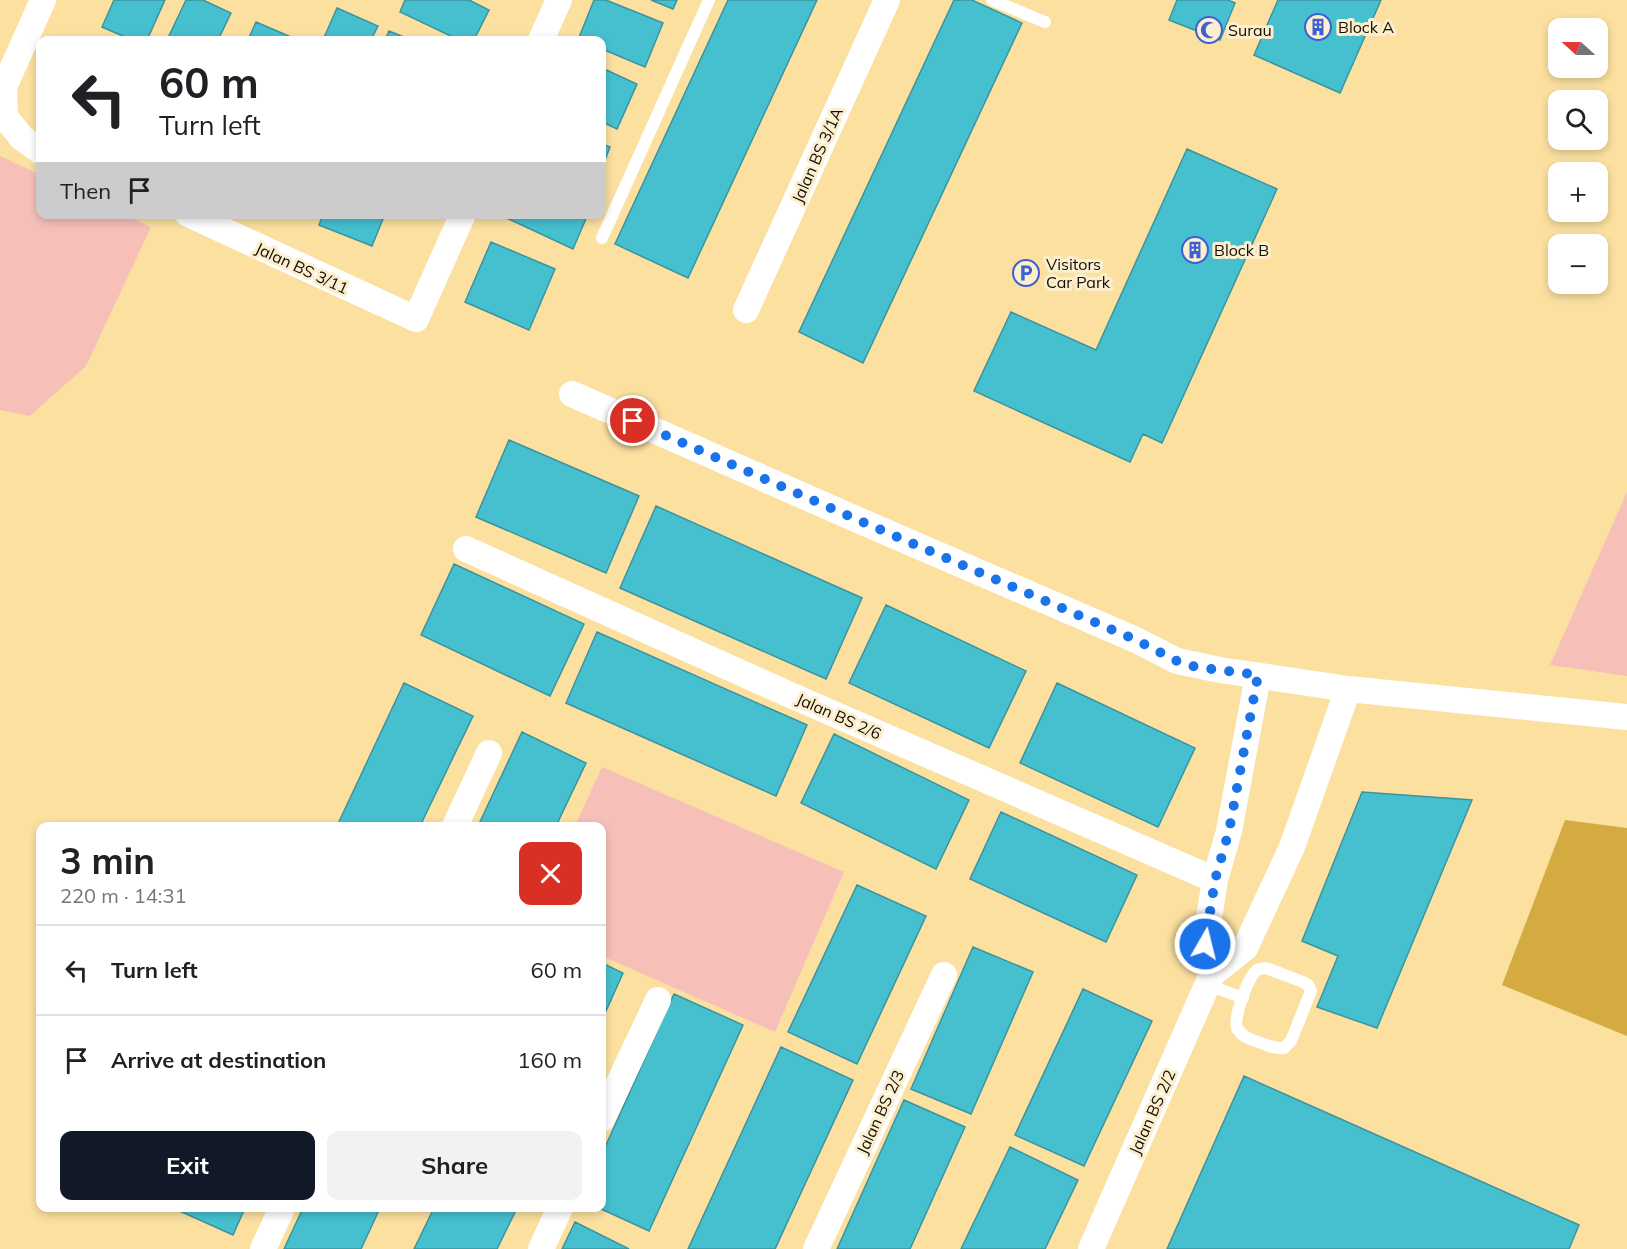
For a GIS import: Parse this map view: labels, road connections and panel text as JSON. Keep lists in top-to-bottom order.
{
  "streets": {
    "street": [
      "Jalan BS 3/1A",
      "Jalan BS 3/11",
      "Jalan BS 2/6",
      "Jalan BS 2/3",
      "Jalan BS 2/2"
    ]
  },
  "places": {
    "building": ["Block A", "Block B"],
    "mosque": ["Surau"],
    "parking": ["Visitors Car Park"]
  },
  "north": "left",
  "page": {
    "map_buttons": ["+", "−"],
    "turn": ["60 m", "Turn left"],
    "then": "Then",
    "heading": ["3 min", "220 m · 14:31"],
    "list": [
      {
        "name": "Turn left",
        "value": "60 m"
      },
      {
        "name": "Arrive at destination",
        "value": "160 m"
      }
    ],
    "buttons": ["Exit", "Share"]
  }
}
